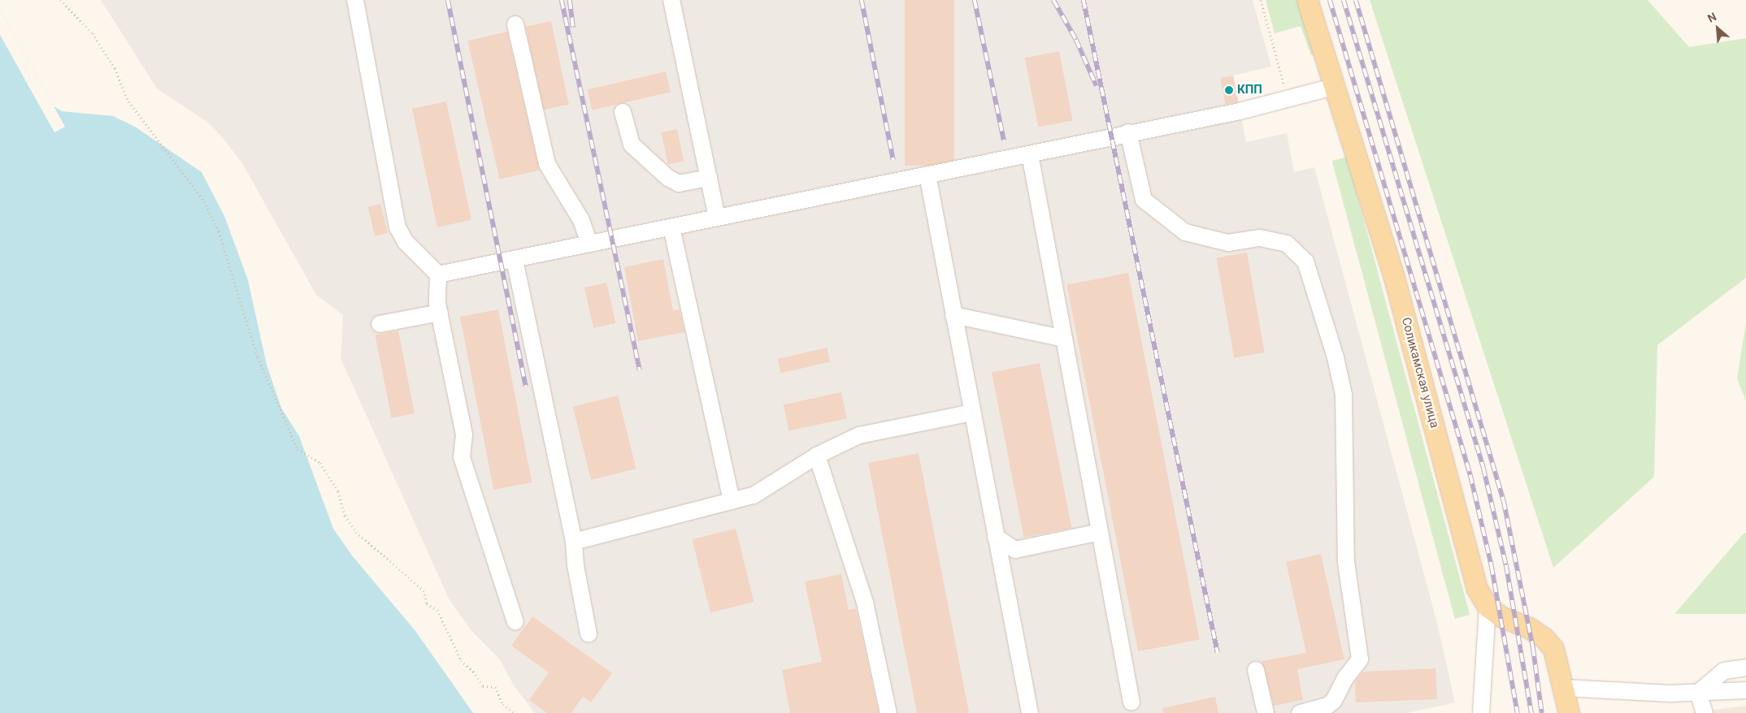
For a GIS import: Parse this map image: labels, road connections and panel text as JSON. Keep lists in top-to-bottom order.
{
  "streets": {
    "main road": ["Соликамская улица"]
  },
  "places": ["КПП"],
  "north": "top left"
}
